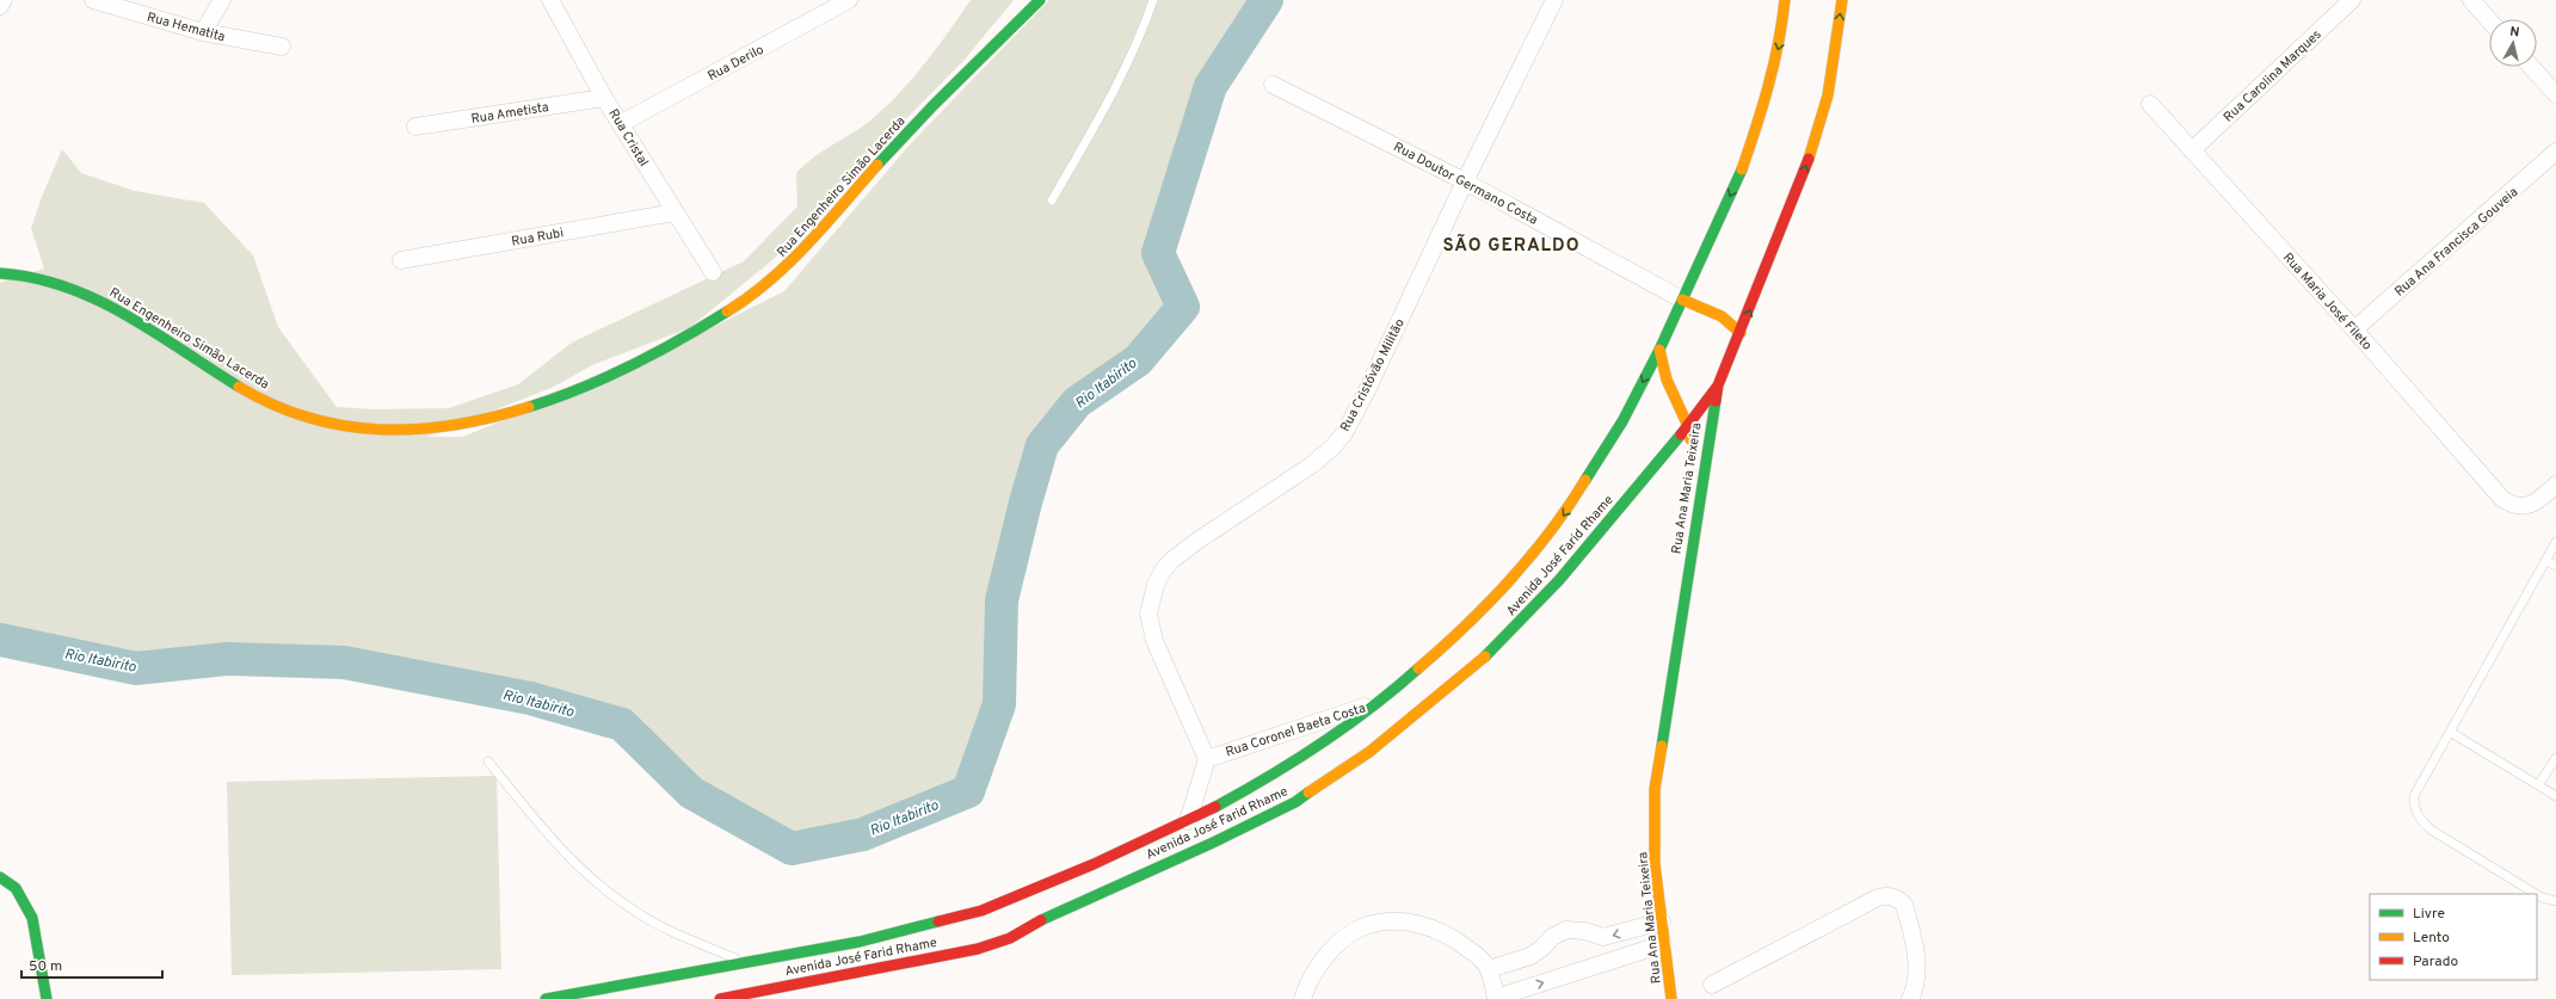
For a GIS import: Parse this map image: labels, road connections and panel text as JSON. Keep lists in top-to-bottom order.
{
  "streets": {
    "street": [
      "Rua Hematita",
      "Rua Derilo",
      "Rua Carolina Marques",
      "Rua Ametista",
      "Rua Cristal",
      "Rua Doutor Germano Costa",
      "Rua Engenheiro Simão Lacerda",
      "Rua Rubi",
      "Rua Ana Francisca Gouveia",
      "Rua Maria José Fileto",
      "Rua Cristóvão Militão",
      "Rua Ana Maria Teixeira",
      "Avenida José Farid Rhame",
      "Rua Coronel Baeta Costa"
    ]
  },
  "crossings": [
    ["Rua Derilo", "Rua Cristal"],
    ["Rua Carolina Marques", "Rua Maria José Fileto"],
    ["Rua Ametista", "Rua Cristal"],
    ["Rua Cristal", "Rua Rubi"],
    ["Rua Doutor Germano Costa", "Rua Cristóvão Militão"],
    ["Rua Ana Francisca Gouveia", "Rua Maria José Fileto"],
    ["Rua Cristóvão Militão", "Rua Coronel Baeta Costa"],
    ["Rua Ana Maria Teixeira", "Avenida José Farid Rhame"]
  ],
  "districts": ["SÃO GERALDO"],
  "water": ["Rio Itabirito"],
  "legend": ["Livre", "Lento", "Parado"],
  "scale_bar": "50 m",
  "north": "top"
}
